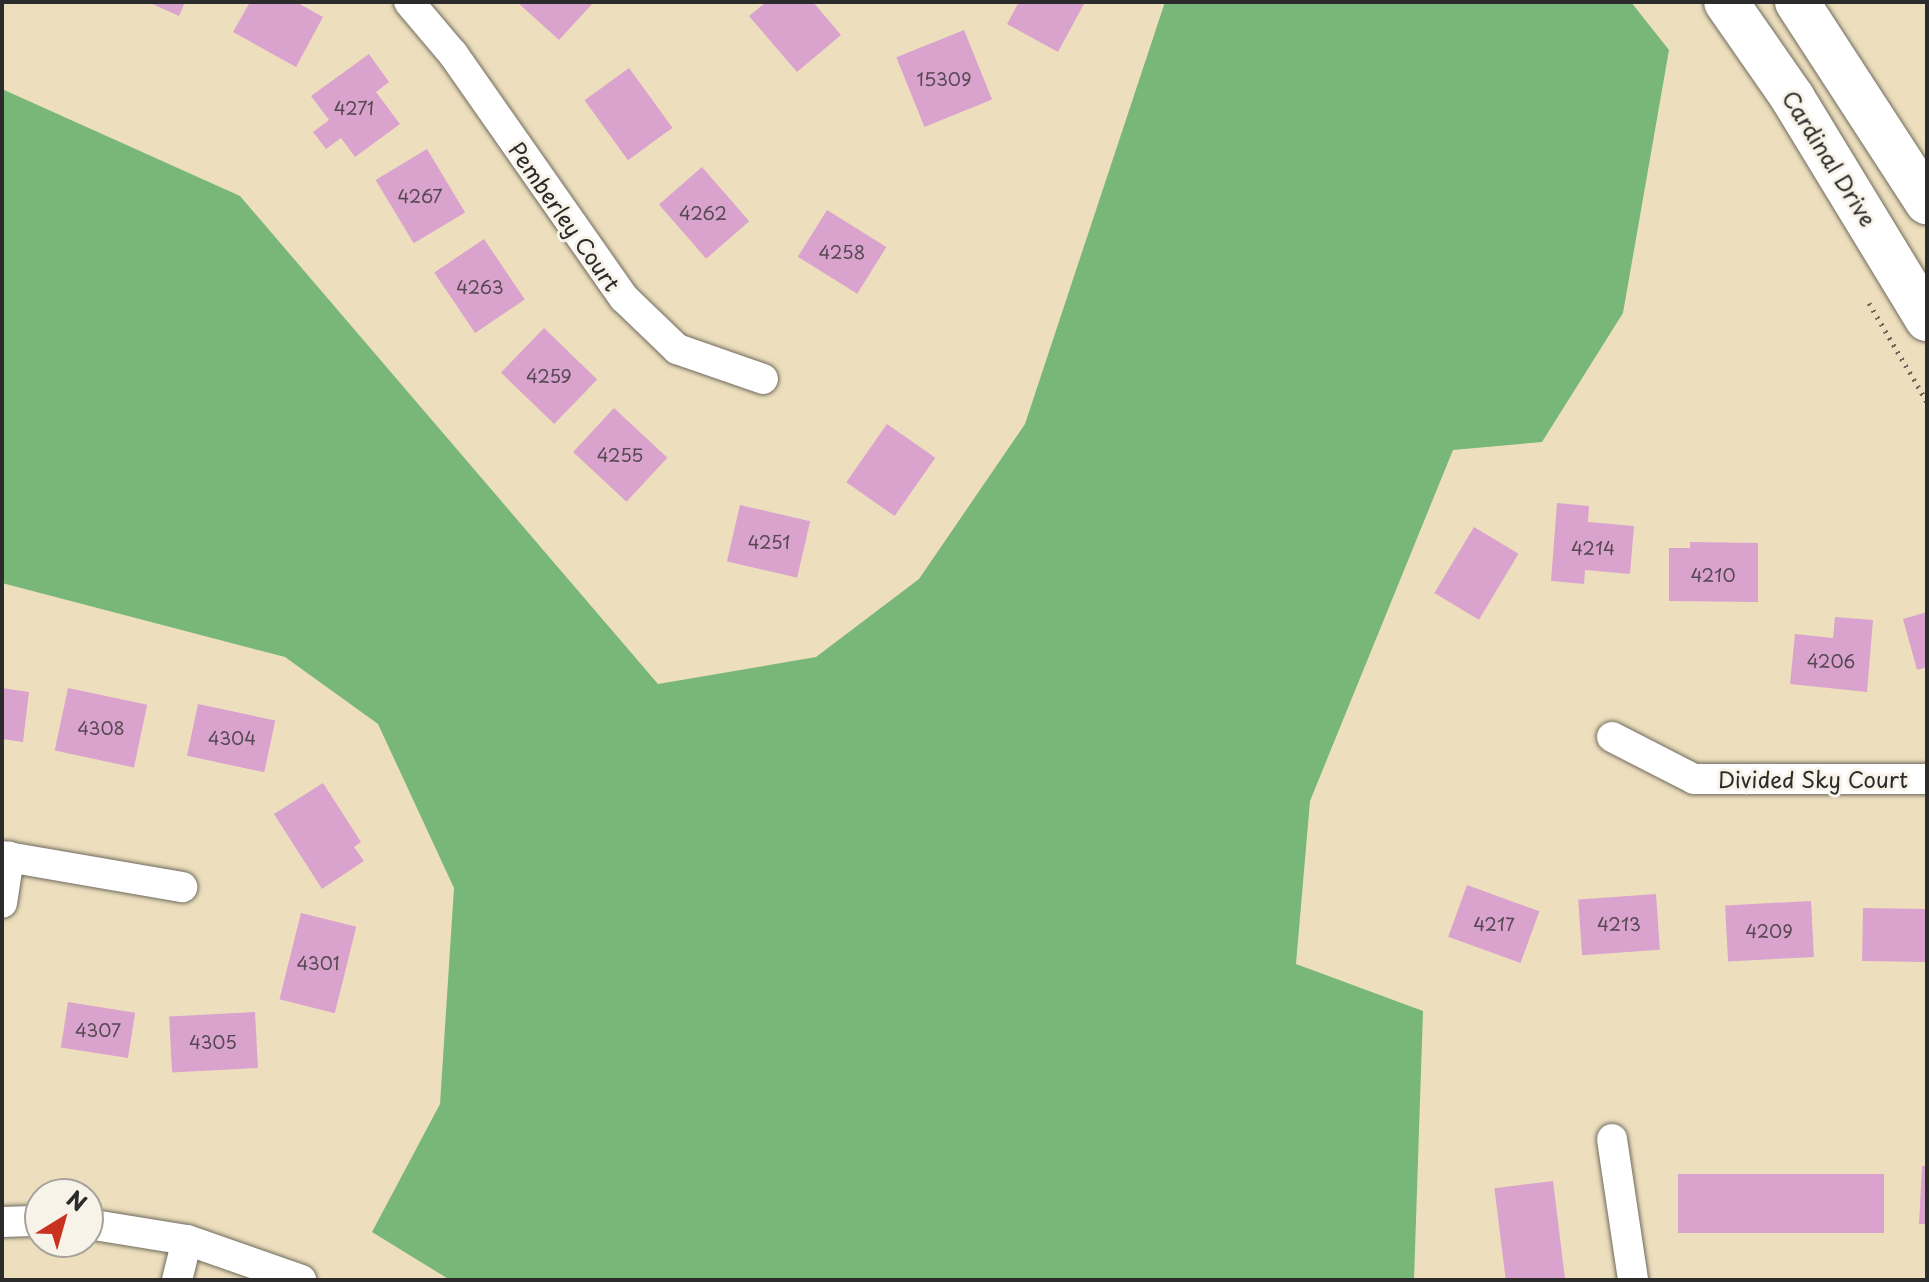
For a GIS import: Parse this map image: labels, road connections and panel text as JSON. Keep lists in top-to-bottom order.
{
  "streets": {
    "main road": ["Cardinal Drive"],
    "street": ["Pemberley Court", "Divided Sky Court"]
  },
  "house_numbers": [
    "15309",
    "4271",
    "4267",
    "4262",
    "4258",
    "4263",
    "4259",
    "4255",
    "4251",
    "4214",
    "4210",
    "4206",
    "4308",
    "4304",
    "4217",
    "4213",
    "4209",
    "4301",
    "4307",
    "4305"
  ],
  "north": "top right"
}
